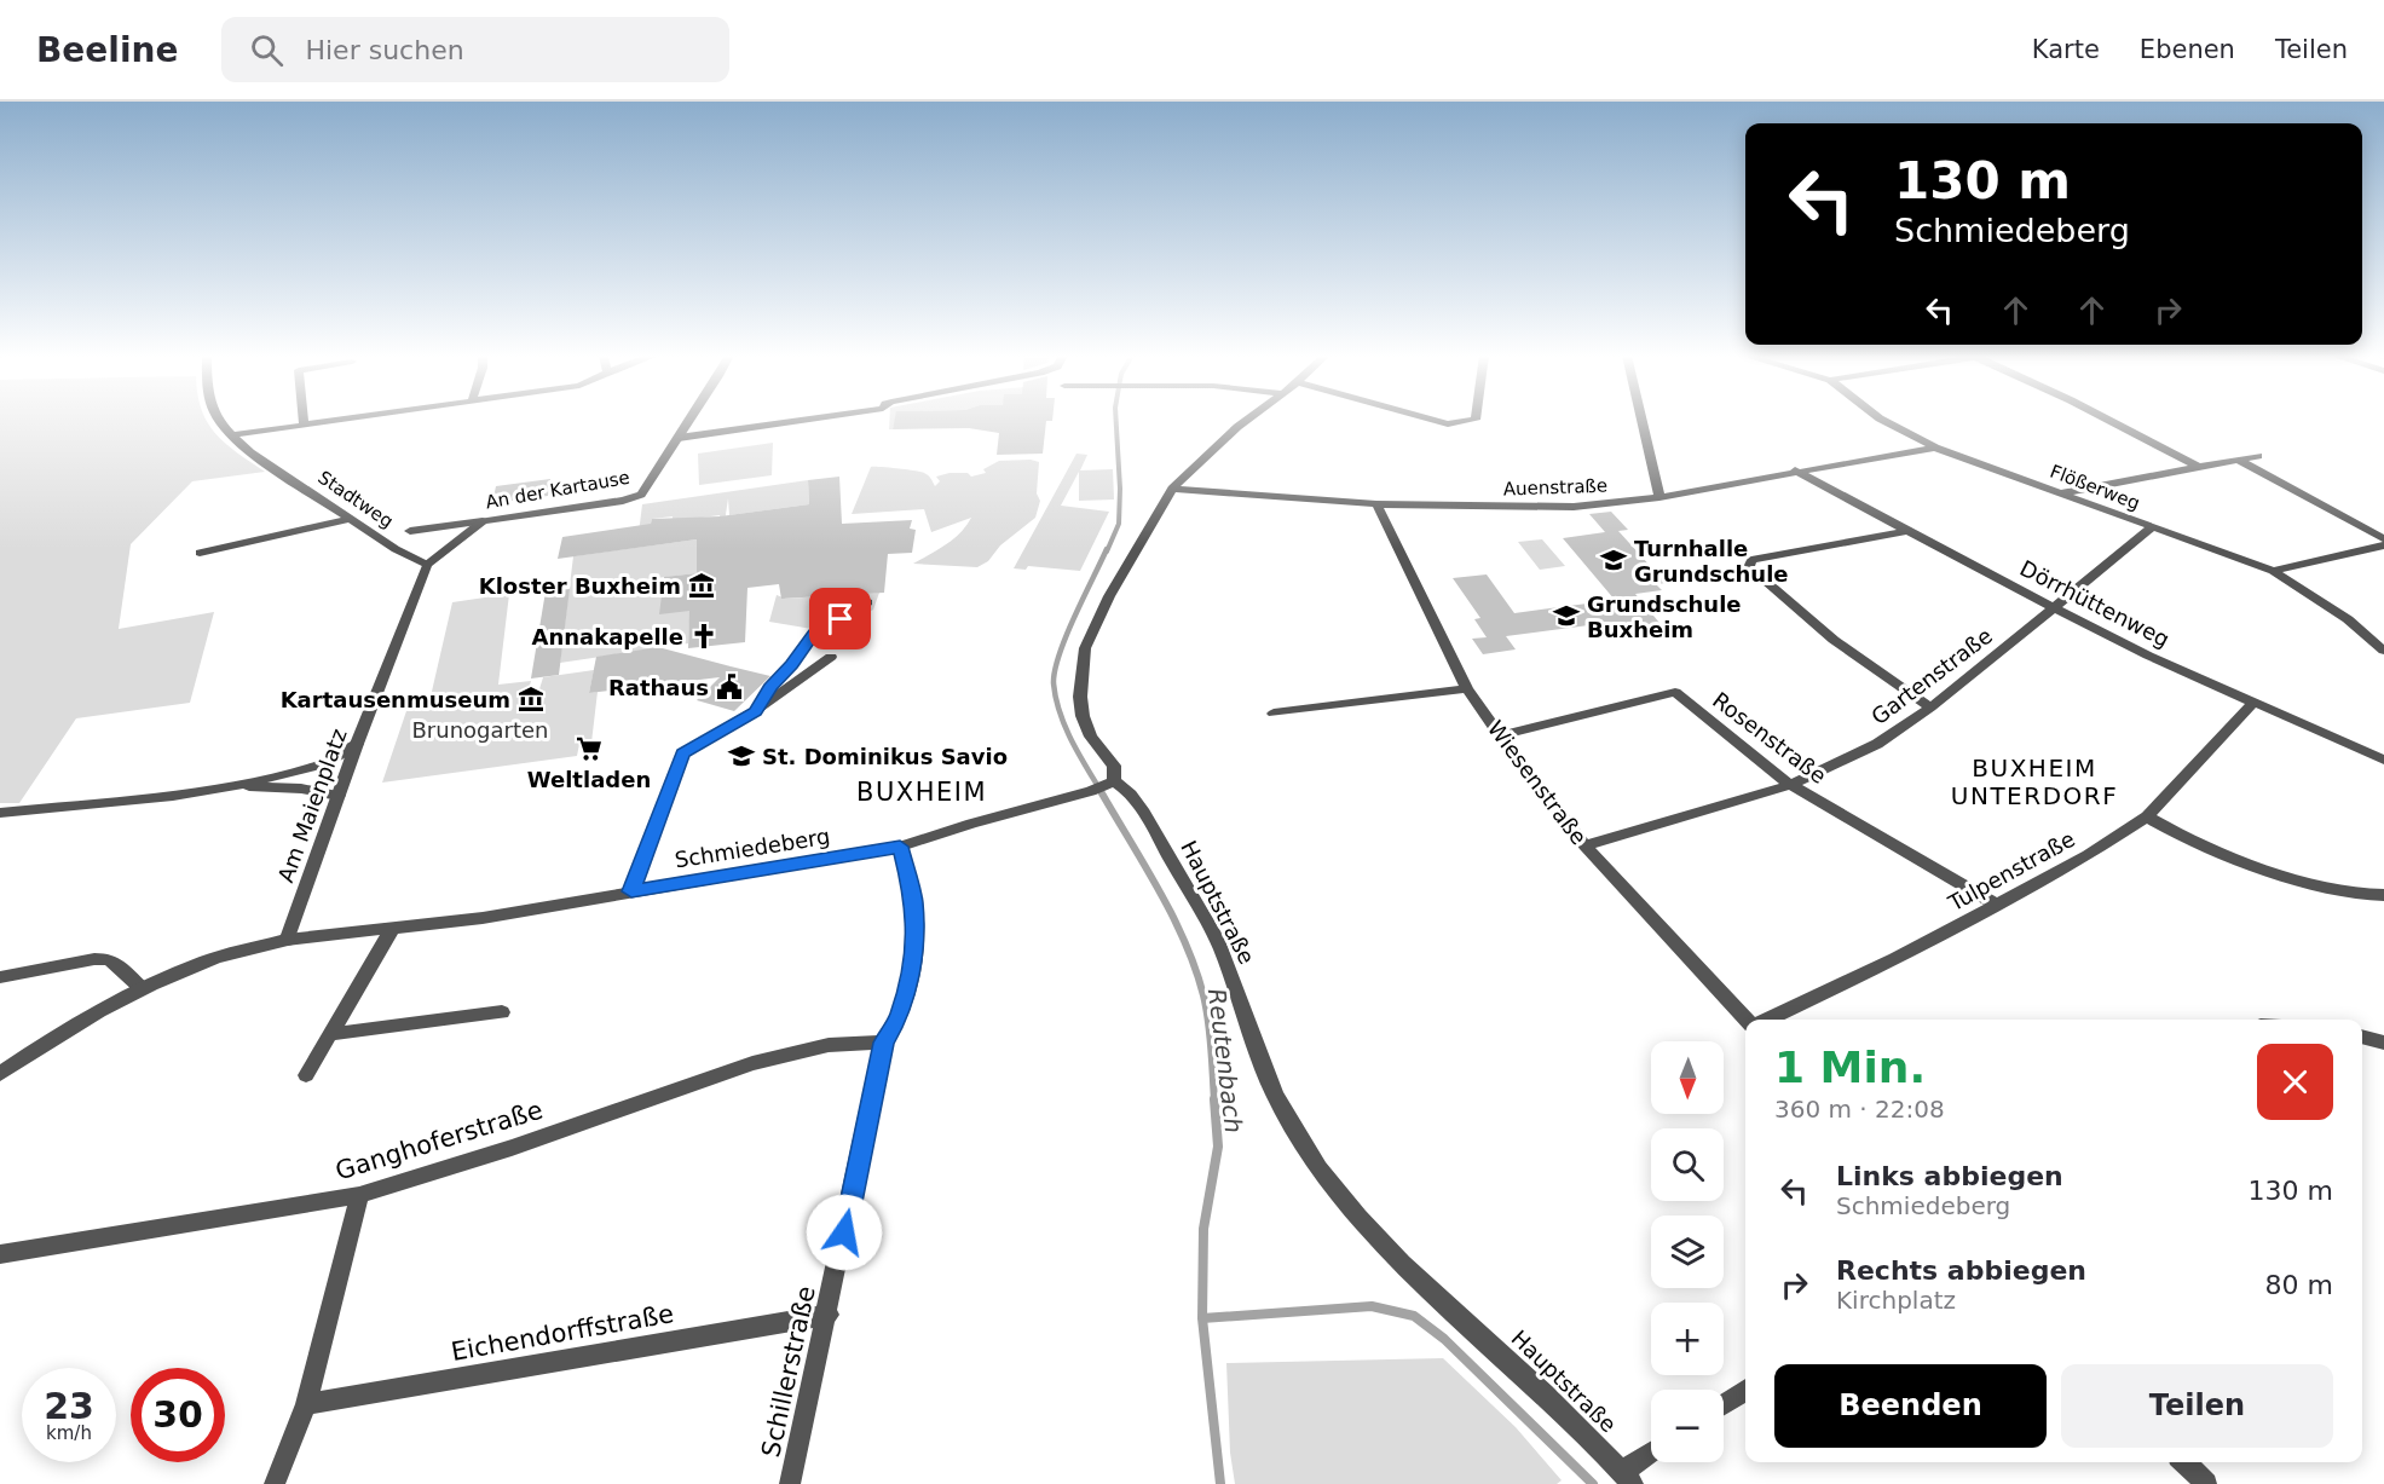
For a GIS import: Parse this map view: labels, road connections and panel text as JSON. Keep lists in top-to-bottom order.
{
  "streets": {
    "street": [
      "Auenstraße",
      "Flößerweg",
      "An der Kartause",
      "Stadtweg",
      "Dörrhüttenweg",
      "Gartenstraße",
      "Rosenstraße",
      "Wiesenstraße",
      "Am Maienplatz",
      "Schmiedeberg",
      "Tulpenstraße",
      "Hauptstraße",
      "Ganghoferstraße",
      "Eichendorffstraße",
      "Schillerstraße"
    ]
  },
  "crossings": [
    ["Auenstraße", "Flößerweg"],
    ["Auenstraße", "Dörrhüttenweg"],
    ["Auenstraße", "Wiesenstraße"],
    ["Auenstraße", "Hauptstraße"],
    ["Flößerweg", "Gartenstraße"],
    ["An der Kartause", "Stadtweg"],
    ["An der Kartause", "Am Maienplatz"],
    ["Stadtweg", "Am Maienplatz"],
    ["Dörrhüttenweg", "Gartenstraße"],
    ["Dörrhüttenweg", "Tulpenstraße"],
    ["Gartenstraße", "Rosenstraße"],
    ["Gartenstraße", "Wiesenstraße"],
    ["Rosenstraße", "Wiesenstraße"],
    ["Rosenstraße", "Tulpenstraße"],
    ["Am Maienplatz", "Schmiedeberg"],
    ["Schmiedeberg", "Hauptstraße"],
    ["Schmiedeberg", "Schillerstraße"],
    ["Ganghoferstraße", "Schillerstraße"],
    ["Eichendorffstraße", "Schillerstraße"]
  ],
  "districts": ["BUXHEIM UNTERDORF", "BUXHEIM"],
  "water": ["Reutenbach"],
  "parks": ["Brunogarten"],
  "places": {
    "school or university": ["Turnhalle Grundschule", "Grundschule Buxheim", "St. Dominikus Savio"],
    "museum": ["Kloster Buxheim", "Kartausenmuseum"],
    "church": ["Annakapelle"],
    "public building": ["Rathaus"],
    "supermarket": ["Weltladen"]
  },
  "north": "bottom",
  "page": {
    "header": "Beeline",
    "search": "Hier suchen",
    "nav": ["Karte", "Ebenen", "Teilen"],
    "turn": ["130 m", "Schmiedeberg"],
    "heading": ["1 Min.", "360 m · 22:08"],
    "map_buttons": ["+", "−"],
    "list": [
      {
        "name": "Links abbiegen",
        "note": "Schmiedeberg",
        "value": "130 m"
      },
      {
        "name": "Rechts abbiegen",
        "note": "Kirchplatz",
        "value": "80 m"
      }
    ],
    "buttons": ["Beenden", "Teilen"],
    "speed": "23 km/h",
    "limit": "30"
  }
}
